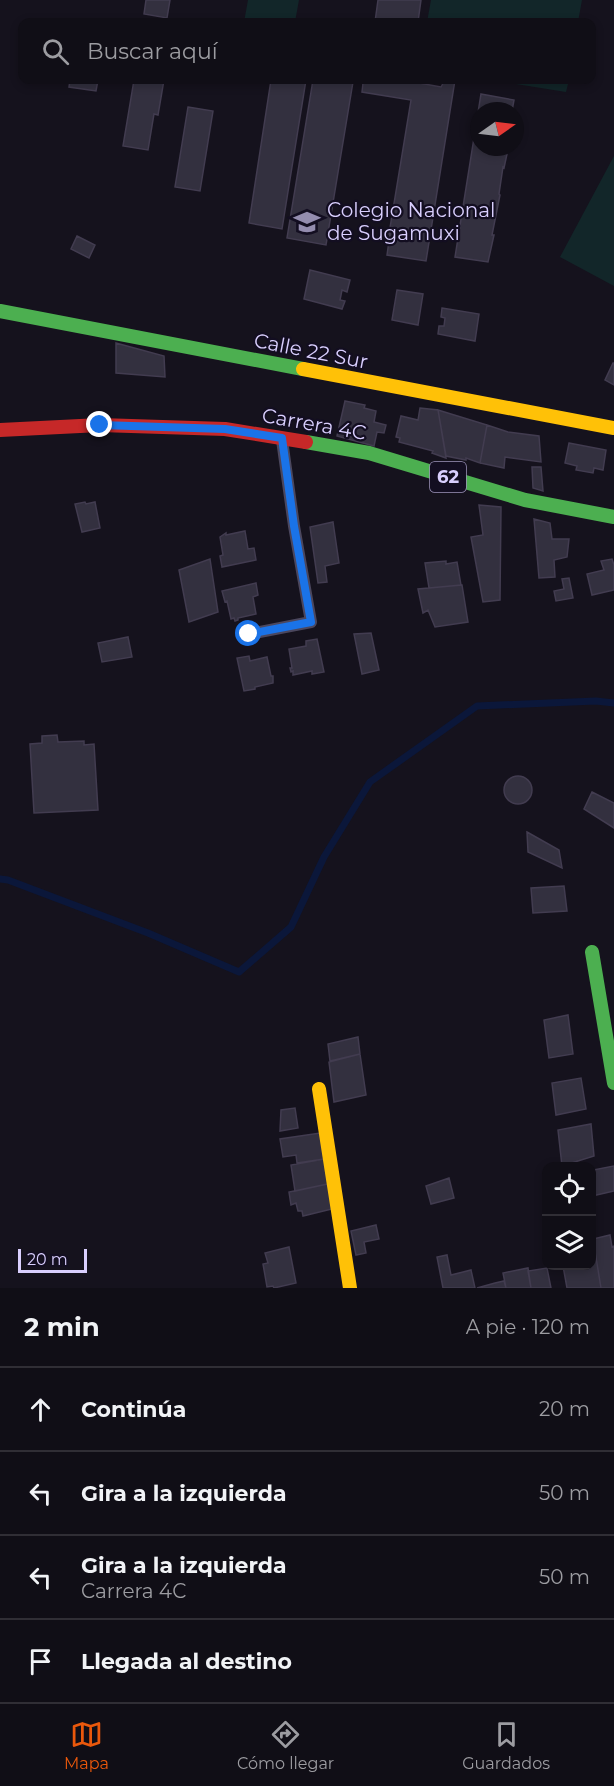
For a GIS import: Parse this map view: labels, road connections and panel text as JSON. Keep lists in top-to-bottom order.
{
  "streets": {
    "street": ["Calle 22 Sur", "Carrera 4C", "62"]
  },
  "places": {
    "school or university": ["Colegio Nacional de Sugamuxi"]
  },
  "scale_bar": "20 m",
  "north": "right",
  "page": {
    "search": "Buscar aquí",
    "scale": "20 m",
    "heading": ["2 min", "A pie · 120 m"],
    "list": [
      ["Continúa", "20 m"],
      ["Gira a la izquierda", "50 m"],
      ["Gira a la izquierda", "Carrera 4C", "50 m"],
      "Llegada al destino"
    ],
    "nav": ["Mapa", "Cómo llegar", "Guardados"]
  }
}
